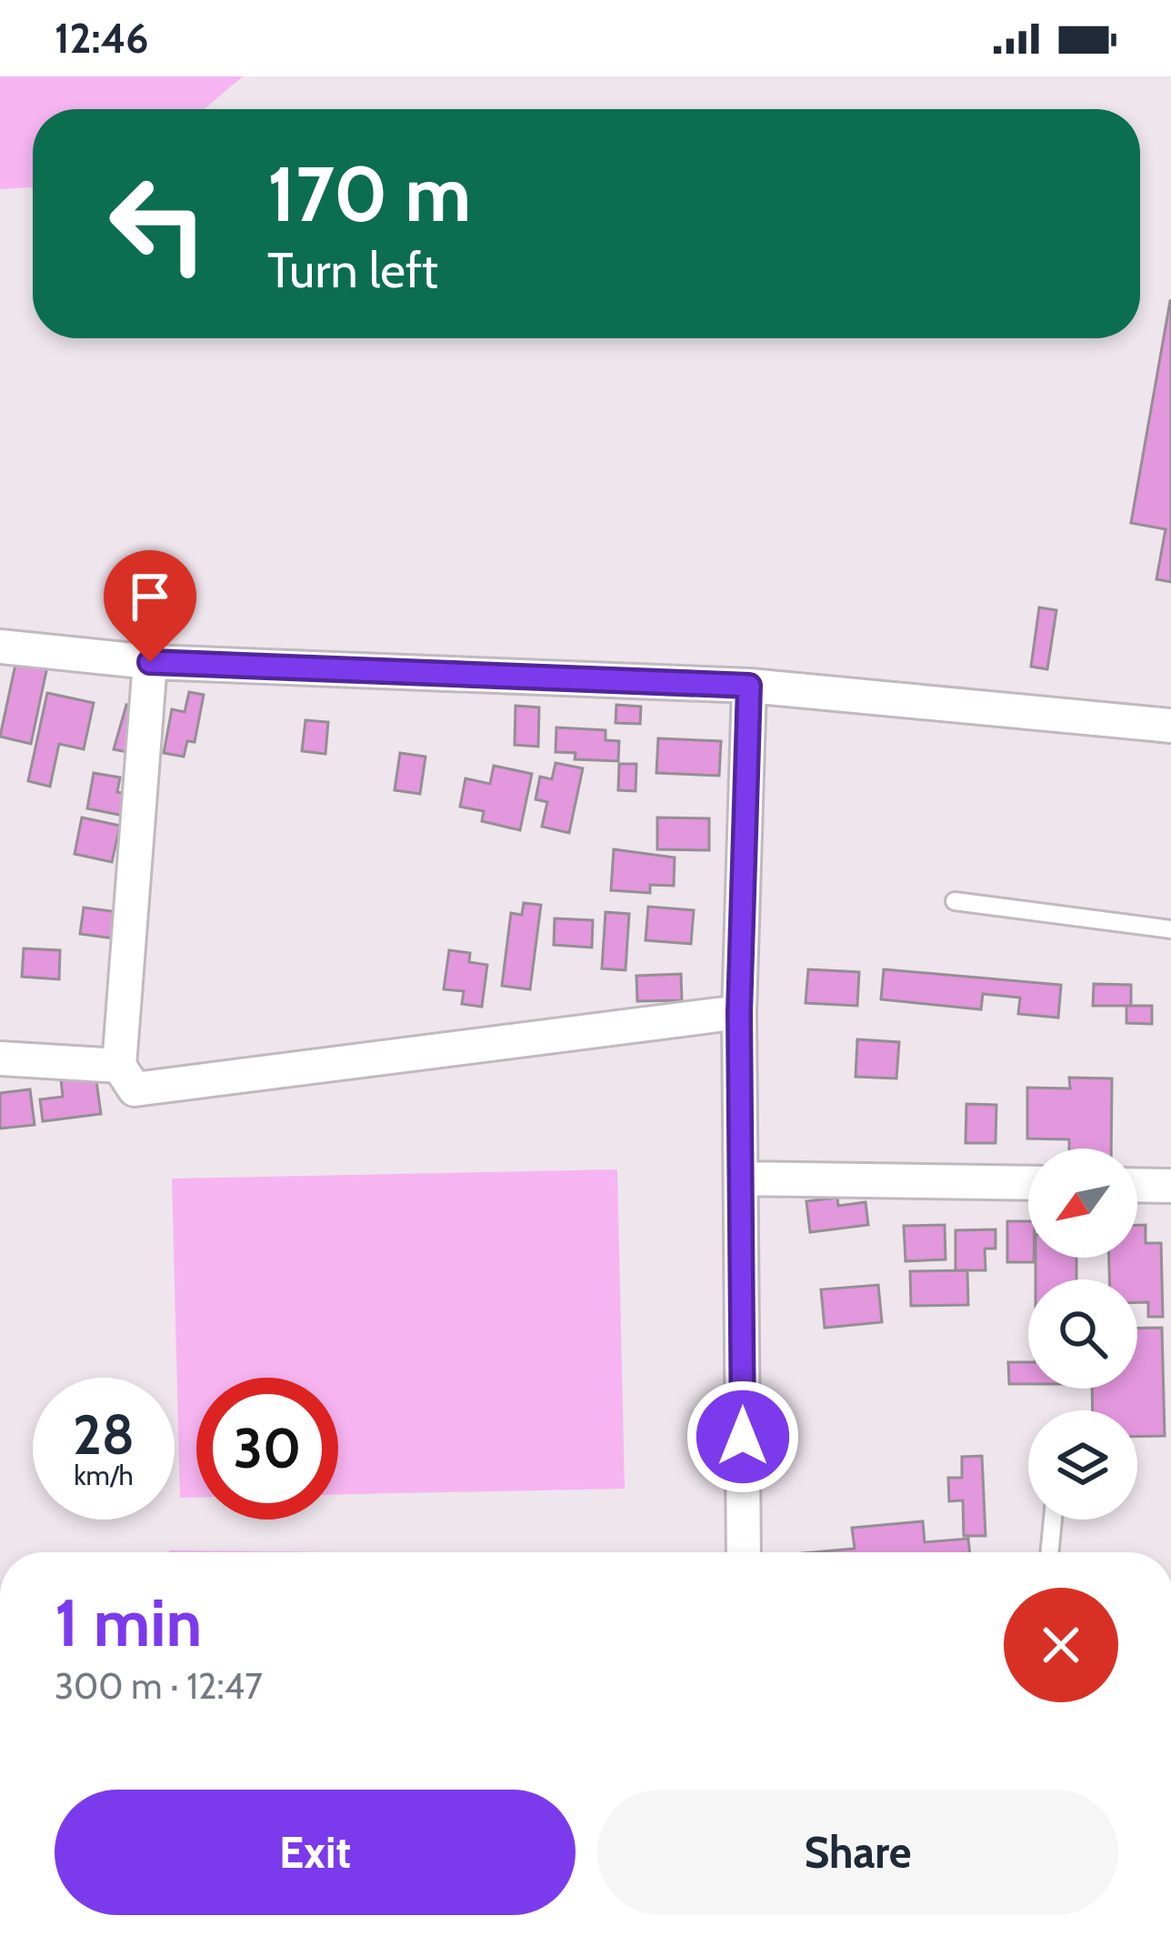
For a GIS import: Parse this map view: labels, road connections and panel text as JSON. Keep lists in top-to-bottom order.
{
  "north": "bottom left",
  "page": {
    "status": "12:46",
    "turn": ["170 m", "Turn left"],
    "speed": "28 km/h",
    "limit": "30",
    "heading": ["1 min", "300 m · 12:47"],
    "buttons": ["Exit", "Share"]
  }
}
